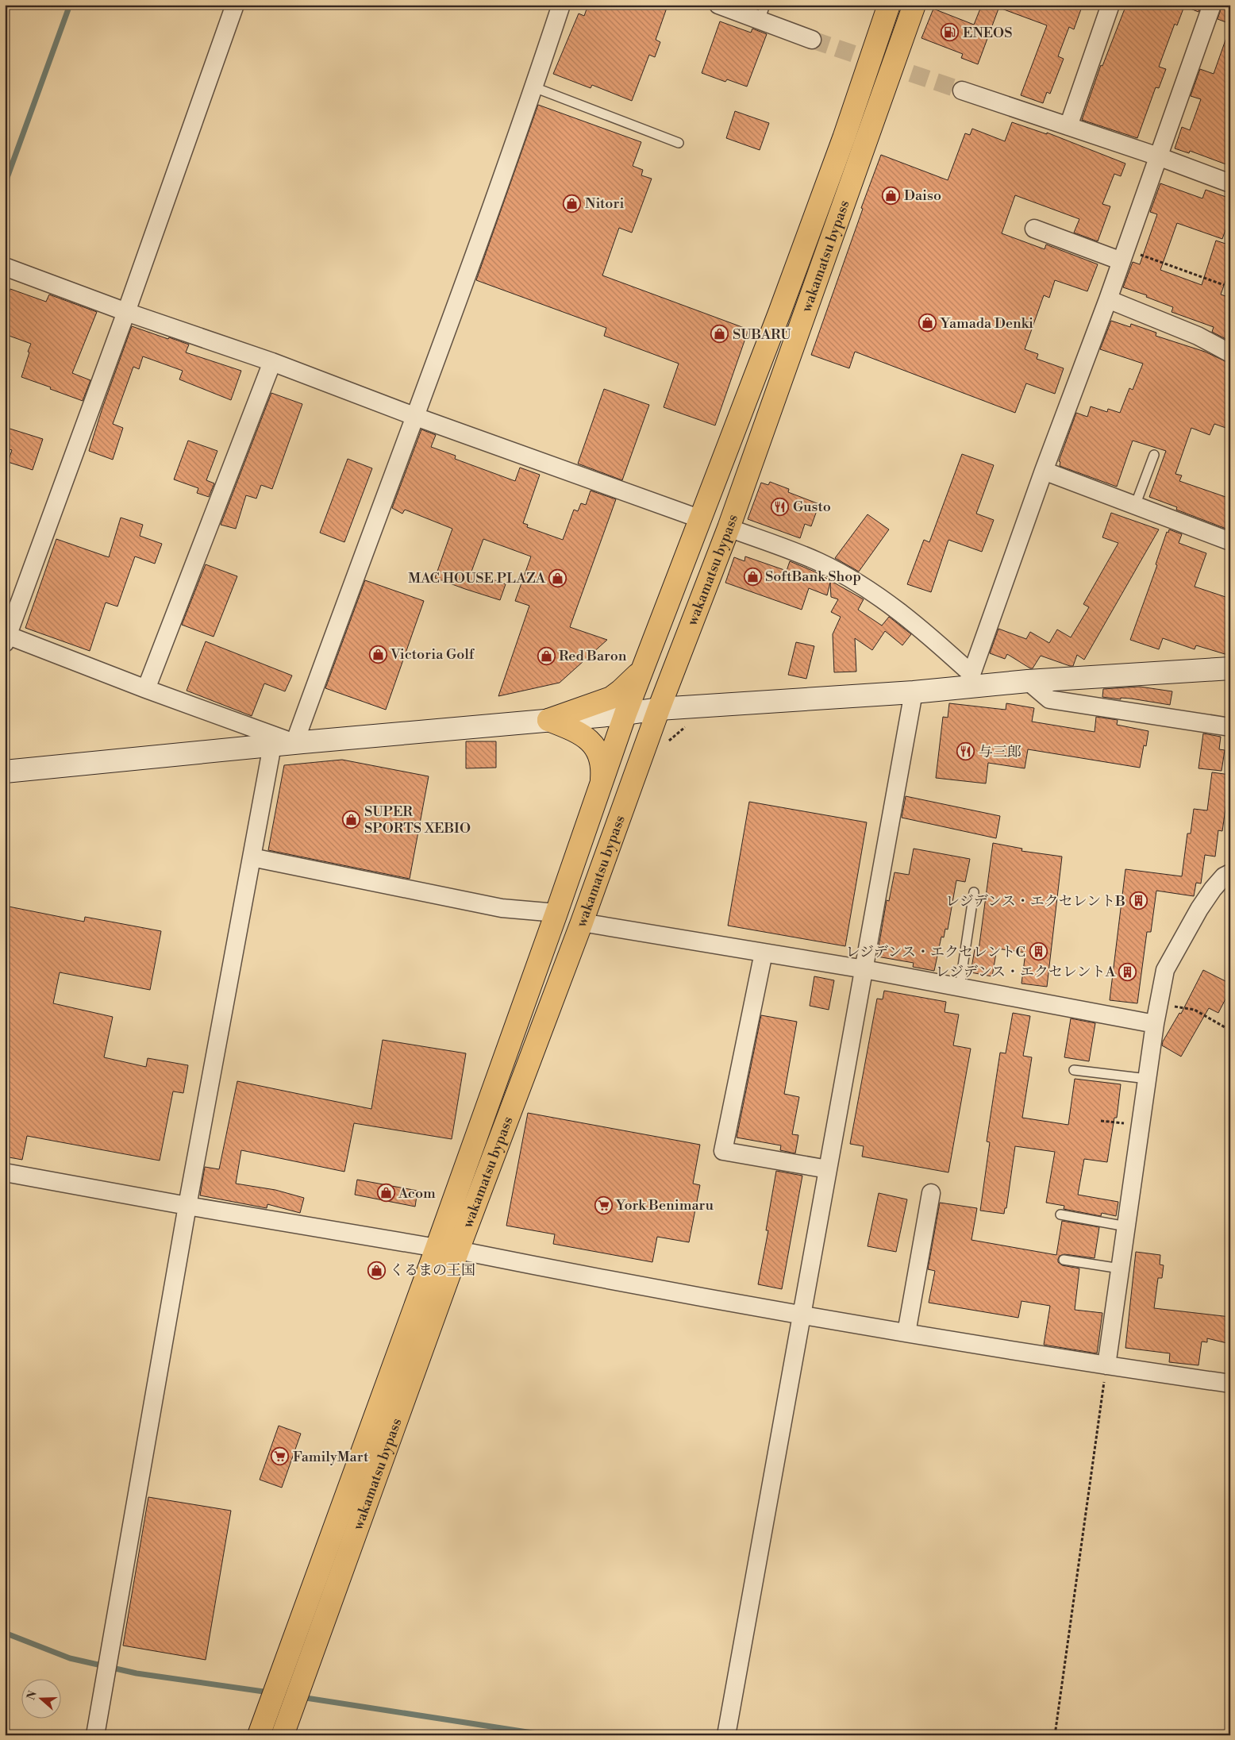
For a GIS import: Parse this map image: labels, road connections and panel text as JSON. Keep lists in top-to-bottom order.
{
  "streets": {
    "highway": ["wakamatsu bypass"]
  },
  "places": {
    "fuel station": ["ENEOS"],
    "shop": [
      "Daiso",
      "Nitori",
      "Yamada Denki",
      "SUBARU",
      "SoftBank Shop",
      "MAC HOUSE PLAZA",
      "Victoria Golf",
      "Red Baron",
      "SUPER SPORTS XEBIO",
      "Acom",
      "くるまの王国"
    ],
    "restaurant": ["Gusto", "与三郎"],
    "building": ["レジデンス・エクセレントB", "レジデンス・エクセレントC", "レジデンス・エクセレントA"],
    "supermarket": ["York Benimaru", "FamilyMart"]
  },
  "north": "left"
}
